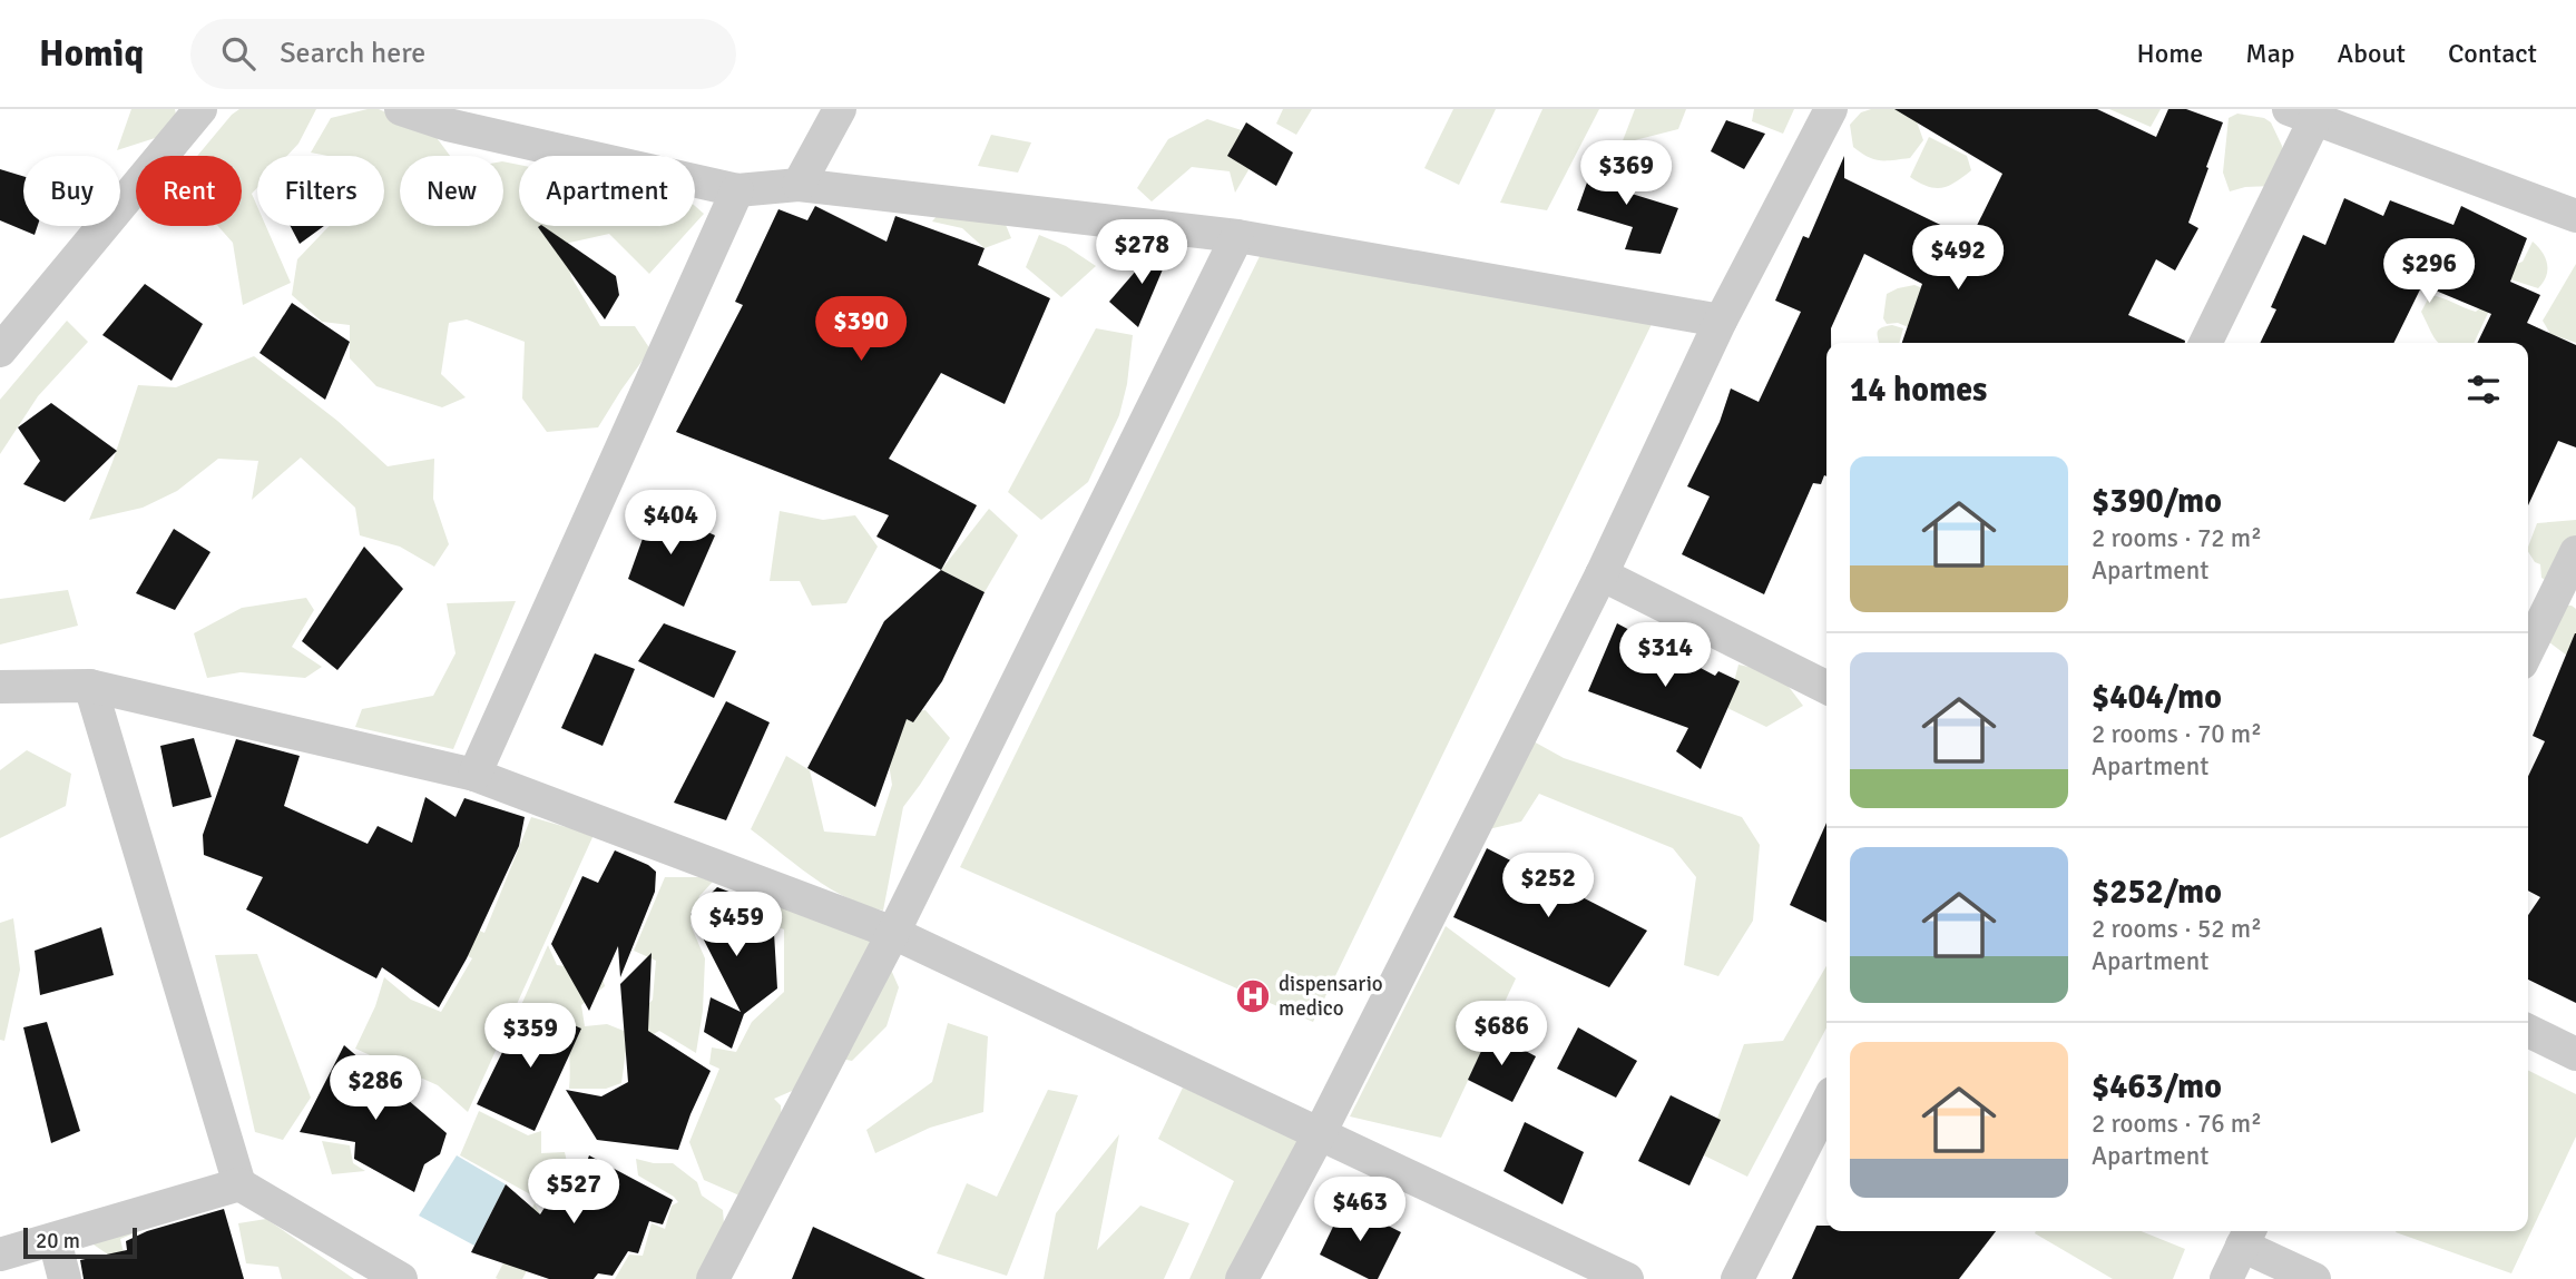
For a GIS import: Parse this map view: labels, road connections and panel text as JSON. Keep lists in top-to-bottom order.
{
  "places": {
    "hospital": ["dispensario medico"]
  },
  "scale_bar": "20 m",
  "page": {
    "header": "Homiq",
    "search": "Search here",
    "nav": [
      "Home",
      "Map",
      "About",
      "Contact"
    ],
    "price": [
      "$369",
      "$278",
      "$492",
      "$296",
      "$390",
      "$404",
      "$314",
      "$252",
      "$459",
      "$686",
      "$359",
      "$286",
      "$527",
      "$463"
    ],
    "chip": [
      "Buy",
      "Rent",
      "Filters",
      "New",
      "Apartment"
    ],
    "heading": "14 homes",
    "list": [
      {
        "name": "$390/mo",
        "note": "2 rooms · 72 m² · Apartment"
      },
      {
        "name": "$404/mo",
        "note": "2 rooms · 70 m² · Apartment"
      },
      {
        "name": "$252/mo",
        "note": "2 rooms · 52 m² · Apartment"
      },
      {
        "name": "$463/mo",
        "note": "2 rooms · 76 m² · Apartment"
      }
    ],
    "scale": "20 m"
  }
}
